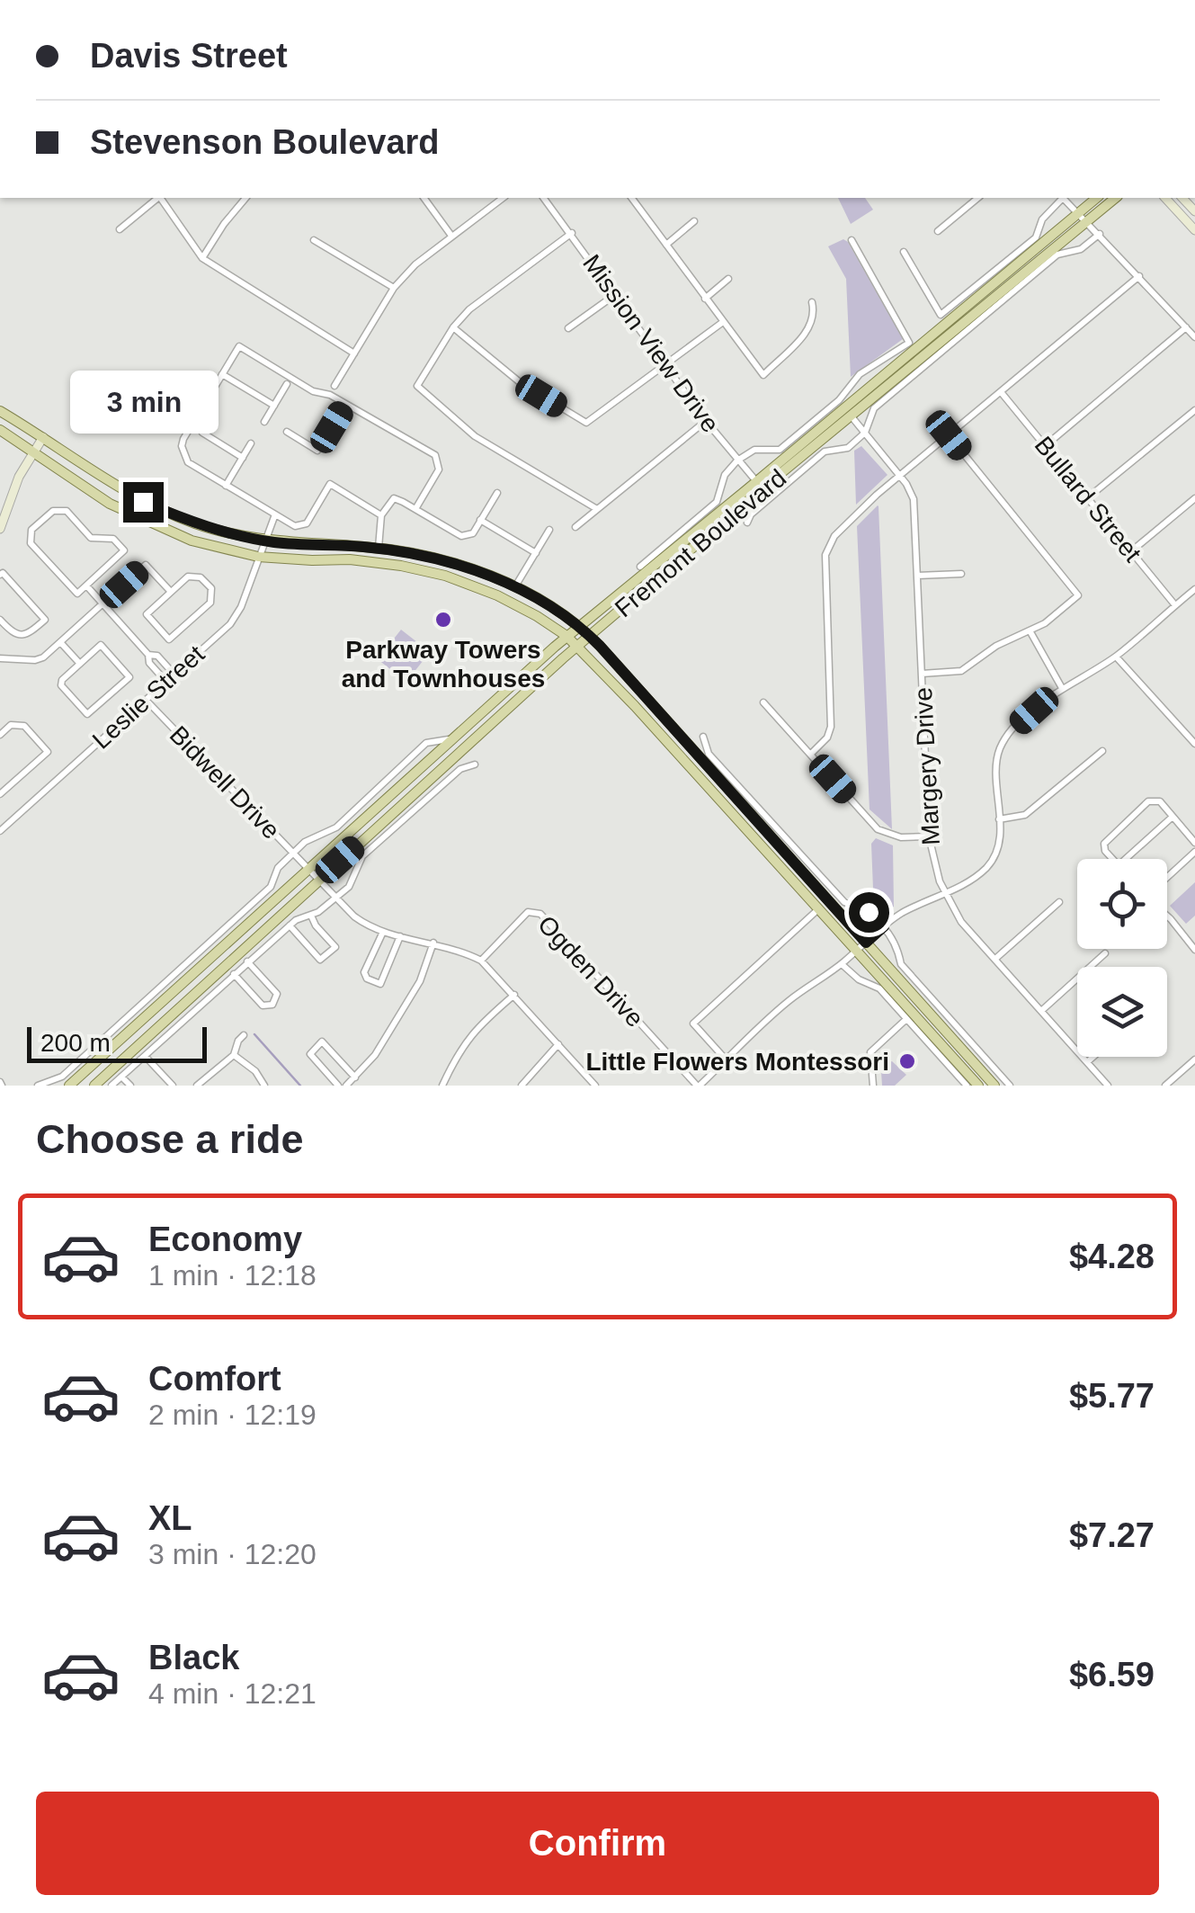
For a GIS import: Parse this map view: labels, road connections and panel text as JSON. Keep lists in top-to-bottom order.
{
  "streets": {
    "main road": ["Fremont Boulevard"],
    "street": [
      "Mission View Drive",
      "Bullard Street",
      "Leslie Street",
      "Margery Drive",
      "Bidwell Drive",
      "Ogden Drive"
    ]
  },
  "crossings": [
    ["Mission View Drive", "Fremont Boulevard"],
    ["Fremont Boulevard", "Margery Drive"],
    ["Fremont Boulevard", "Bidwell Drive"],
    ["Leslie Street", "Bidwell Drive"],
    ["Bidwell Drive", "Ogden Drive"]
  ],
  "places": ["Parkway Towers and Townhouses", "Little Flowers Montessori"],
  "scale_bar": "200 m",
  "page": {
    "banner": ["Davis Street", "Stevenson Boulevard"],
    "bubble": "3 min",
    "scale": "200 m",
    "heading": "Choose a ride",
    "list": [
      {
        "name": "Economy",
        "note": "1 min · 12:18",
        "value": "$4.28"
      },
      {
        "name": "Comfort",
        "note": "2 min · 12:19",
        "value": "$5.77"
      },
      {
        "name": "XL",
        "note": "3 min · 12:20",
        "value": "$7.27"
      },
      {
        "name": "Black",
        "note": "4 min · 12:21",
        "value": "$6.59"
      }
    ],
    "buttons": "Confirm"
  }
}
